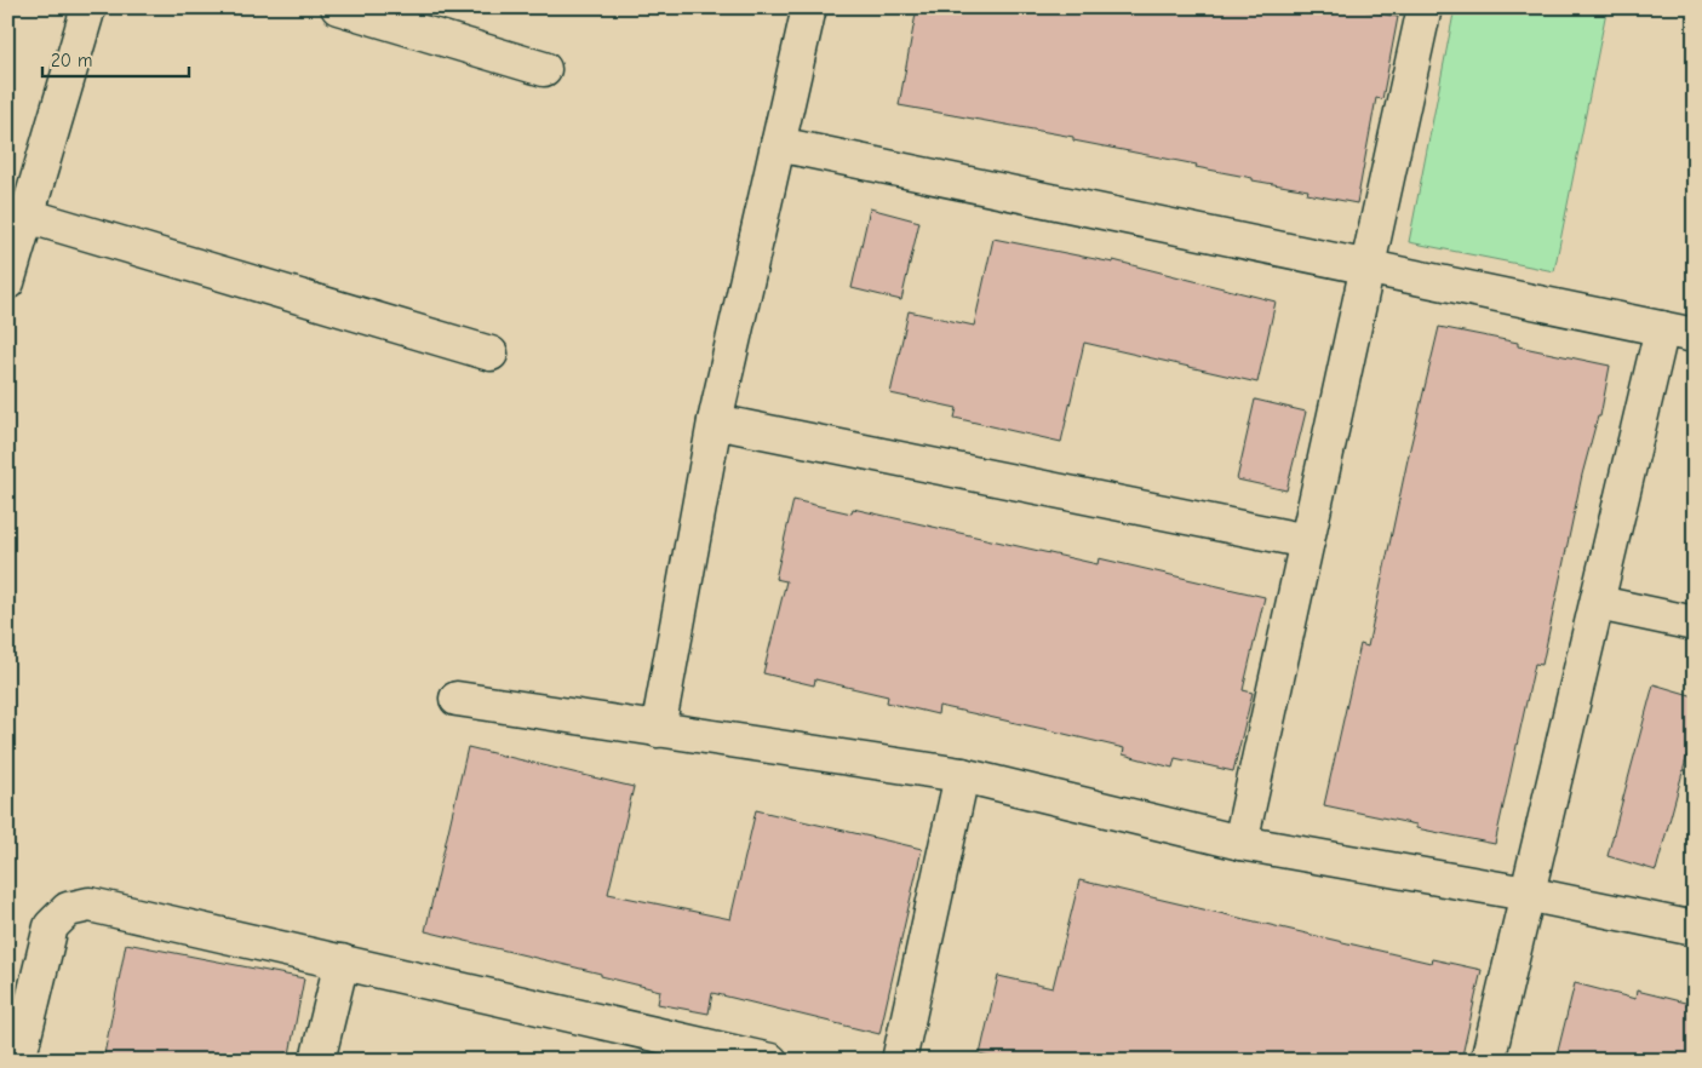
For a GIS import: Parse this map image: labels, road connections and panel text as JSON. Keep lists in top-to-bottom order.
{
  "scale_bar": "20 m"
}
